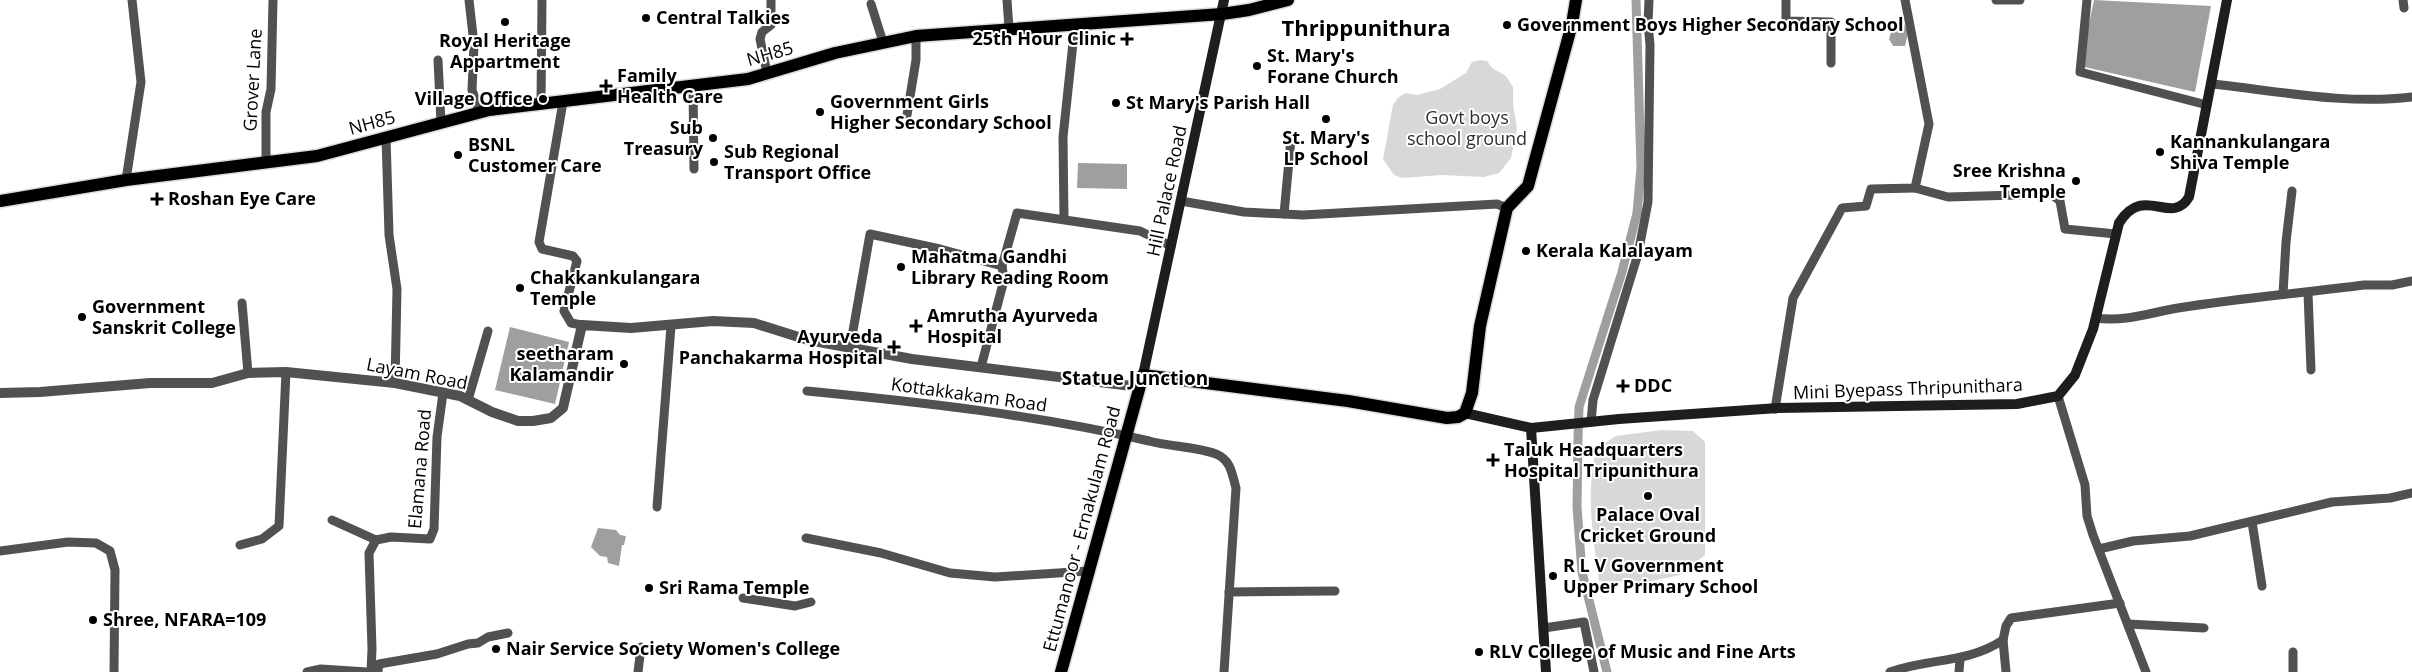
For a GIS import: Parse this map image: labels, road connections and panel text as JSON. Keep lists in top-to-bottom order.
{
  "streets": {
    "main road": [
      "NH85",
      "Hill Palace Road",
      "Mini Byepass Thripunithara",
      "Ettumanoor - Ernakulam Road"
    ],
    "street": [
      "Grover Lane",
      "Layam Road",
      "Kottakkakam Road",
      "Elamana Road"
    ]
  },
  "crossings": [
    ["NH85", "Grover Lane"],
    ["NH85", "Hill Palace Road"],
    ["Hill Palace Road", "Ettumanoor - Ernakulam Road"],
    ["Layam Road", "Elamana Road"],
    ["Kottakkakam Road", "Ettumanoor - Ernakulam Road"]
  ],
  "districts": ["Thrippunithura", "Statue Junction"],
  "parks": ["Govt boys school ground"],
  "places": {
    "other": [
      "Central Talkies",
      "Royal Heritage Appartment",
      "Government Boys Higher Secondary School",
      "St. Mary's Forane Church",
      "Village Office",
      "St Mary's Parish Hall",
      "Government Girls Higher Secondary School",
      "St. Mary's LP School",
      "Sub Treasury",
      "Kannankulangara Shiva Temple",
      "BSNL Customer Care",
      "Sub Regional Transport Office",
      "Sree Krishna Temple",
      "Kerala Kalalayam",
      "Mahatma Gandhi Library Reading Room",
      "Chakkankulangara Temple",
      "Government Sanskrit College",
      "seetharam Kalamandir",
      "Palace Oval Cricket Ground",
      "R L V Government Upper Primary School",
      "Sri Rama Temple",
      "Shree, NFARA=109",
      "Nair Service Society Women's College",
      "RLV College of Music and Fine Arts"
    ],
    "health": [
      "25th Hour Clinic",
      "Family Health Care",
      "Roshan Eye Care",
      "Amrutha Ayurveda Hospital",
      "Ayurveda Panchakarma Hospital",
      "DDC",
      "Taluk Headquarters Hospital Tripunithura"
    ]
  }
}
